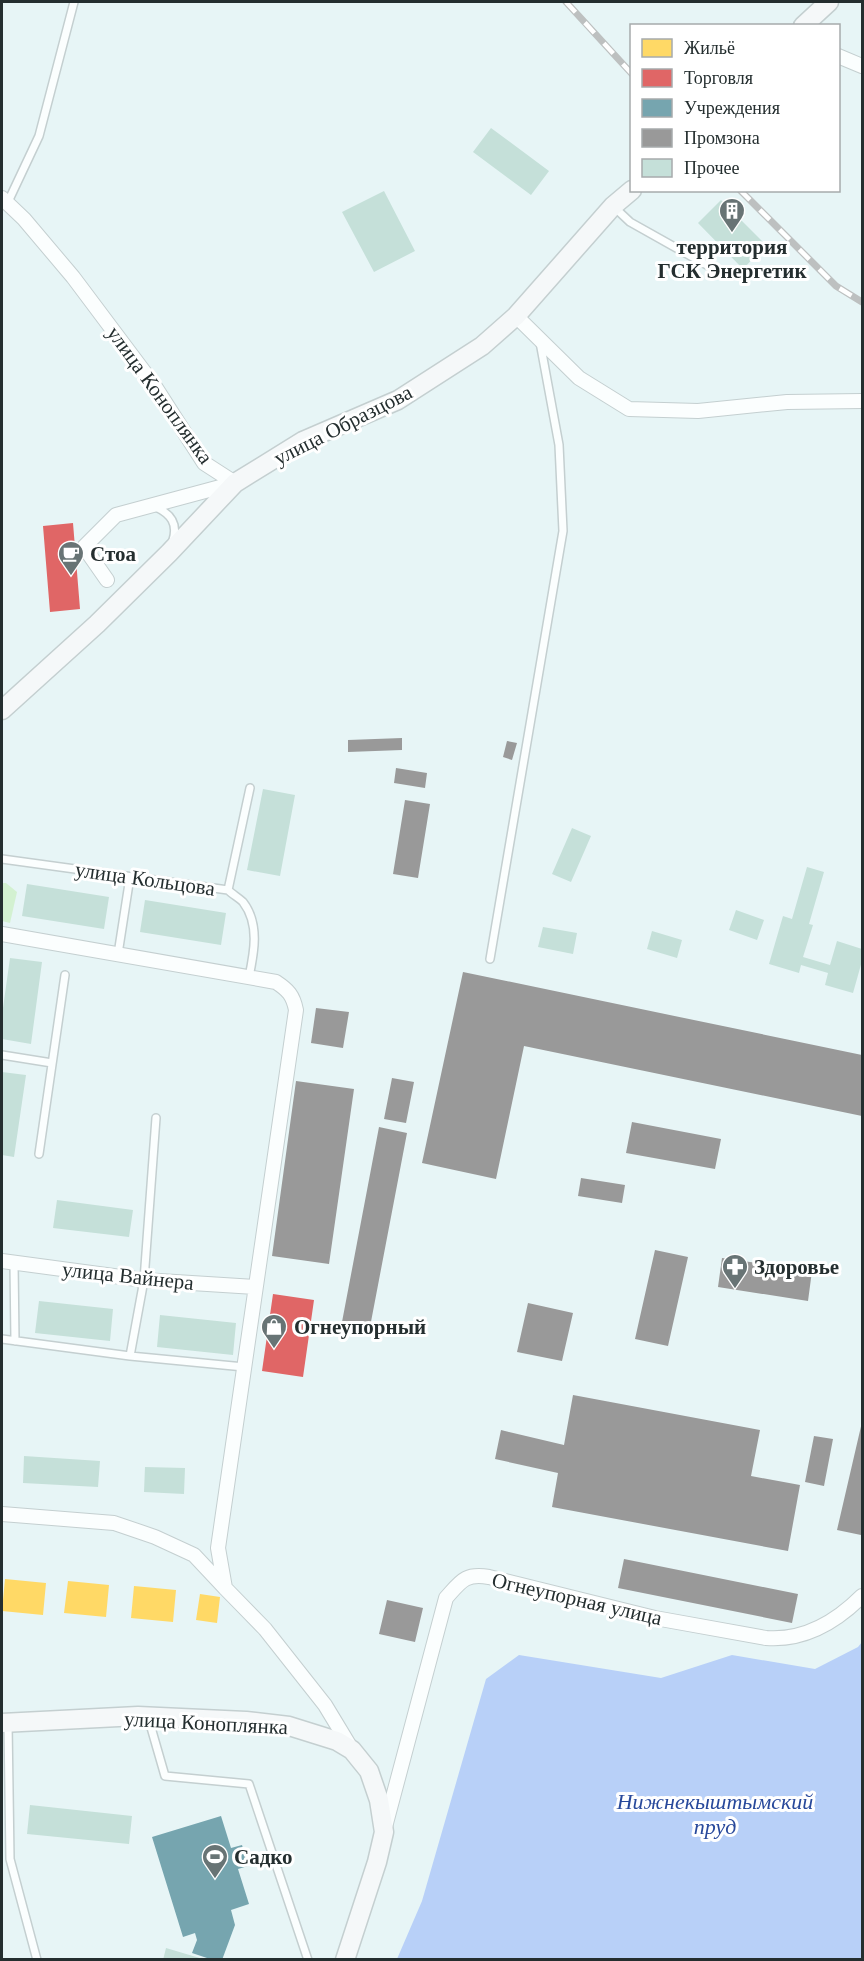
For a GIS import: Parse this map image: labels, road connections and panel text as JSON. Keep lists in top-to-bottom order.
{
  "streets": {
    "main road": ["улица Коноплянка", "улица Образцова", "Огнеупорная улица"],
    "street": ["улица Вайнера"],
    "lane": ["улица Кольцова"]
  },
  "crossings": [
    ["улица Коноплянка", "улица Образцова"],
    ["улица Коноплянка", "Огнеупорная улица"]
  ],
  "water": ["Нижнекыштымский пруд"],
  "places": {
    "building": ["территория ГСК Энергетик"],
    "cafe": ["Стоа"],
    "pharmacy": ["Здоровье"],
    "shop": ["Огнеупорный"],
    "sports": ["Садко"]
  },
  "legend": [
    "Жильё",
    "Торговля",
    "Учреждения",
    "Промзона",
    "Прочее"
  ]
}
